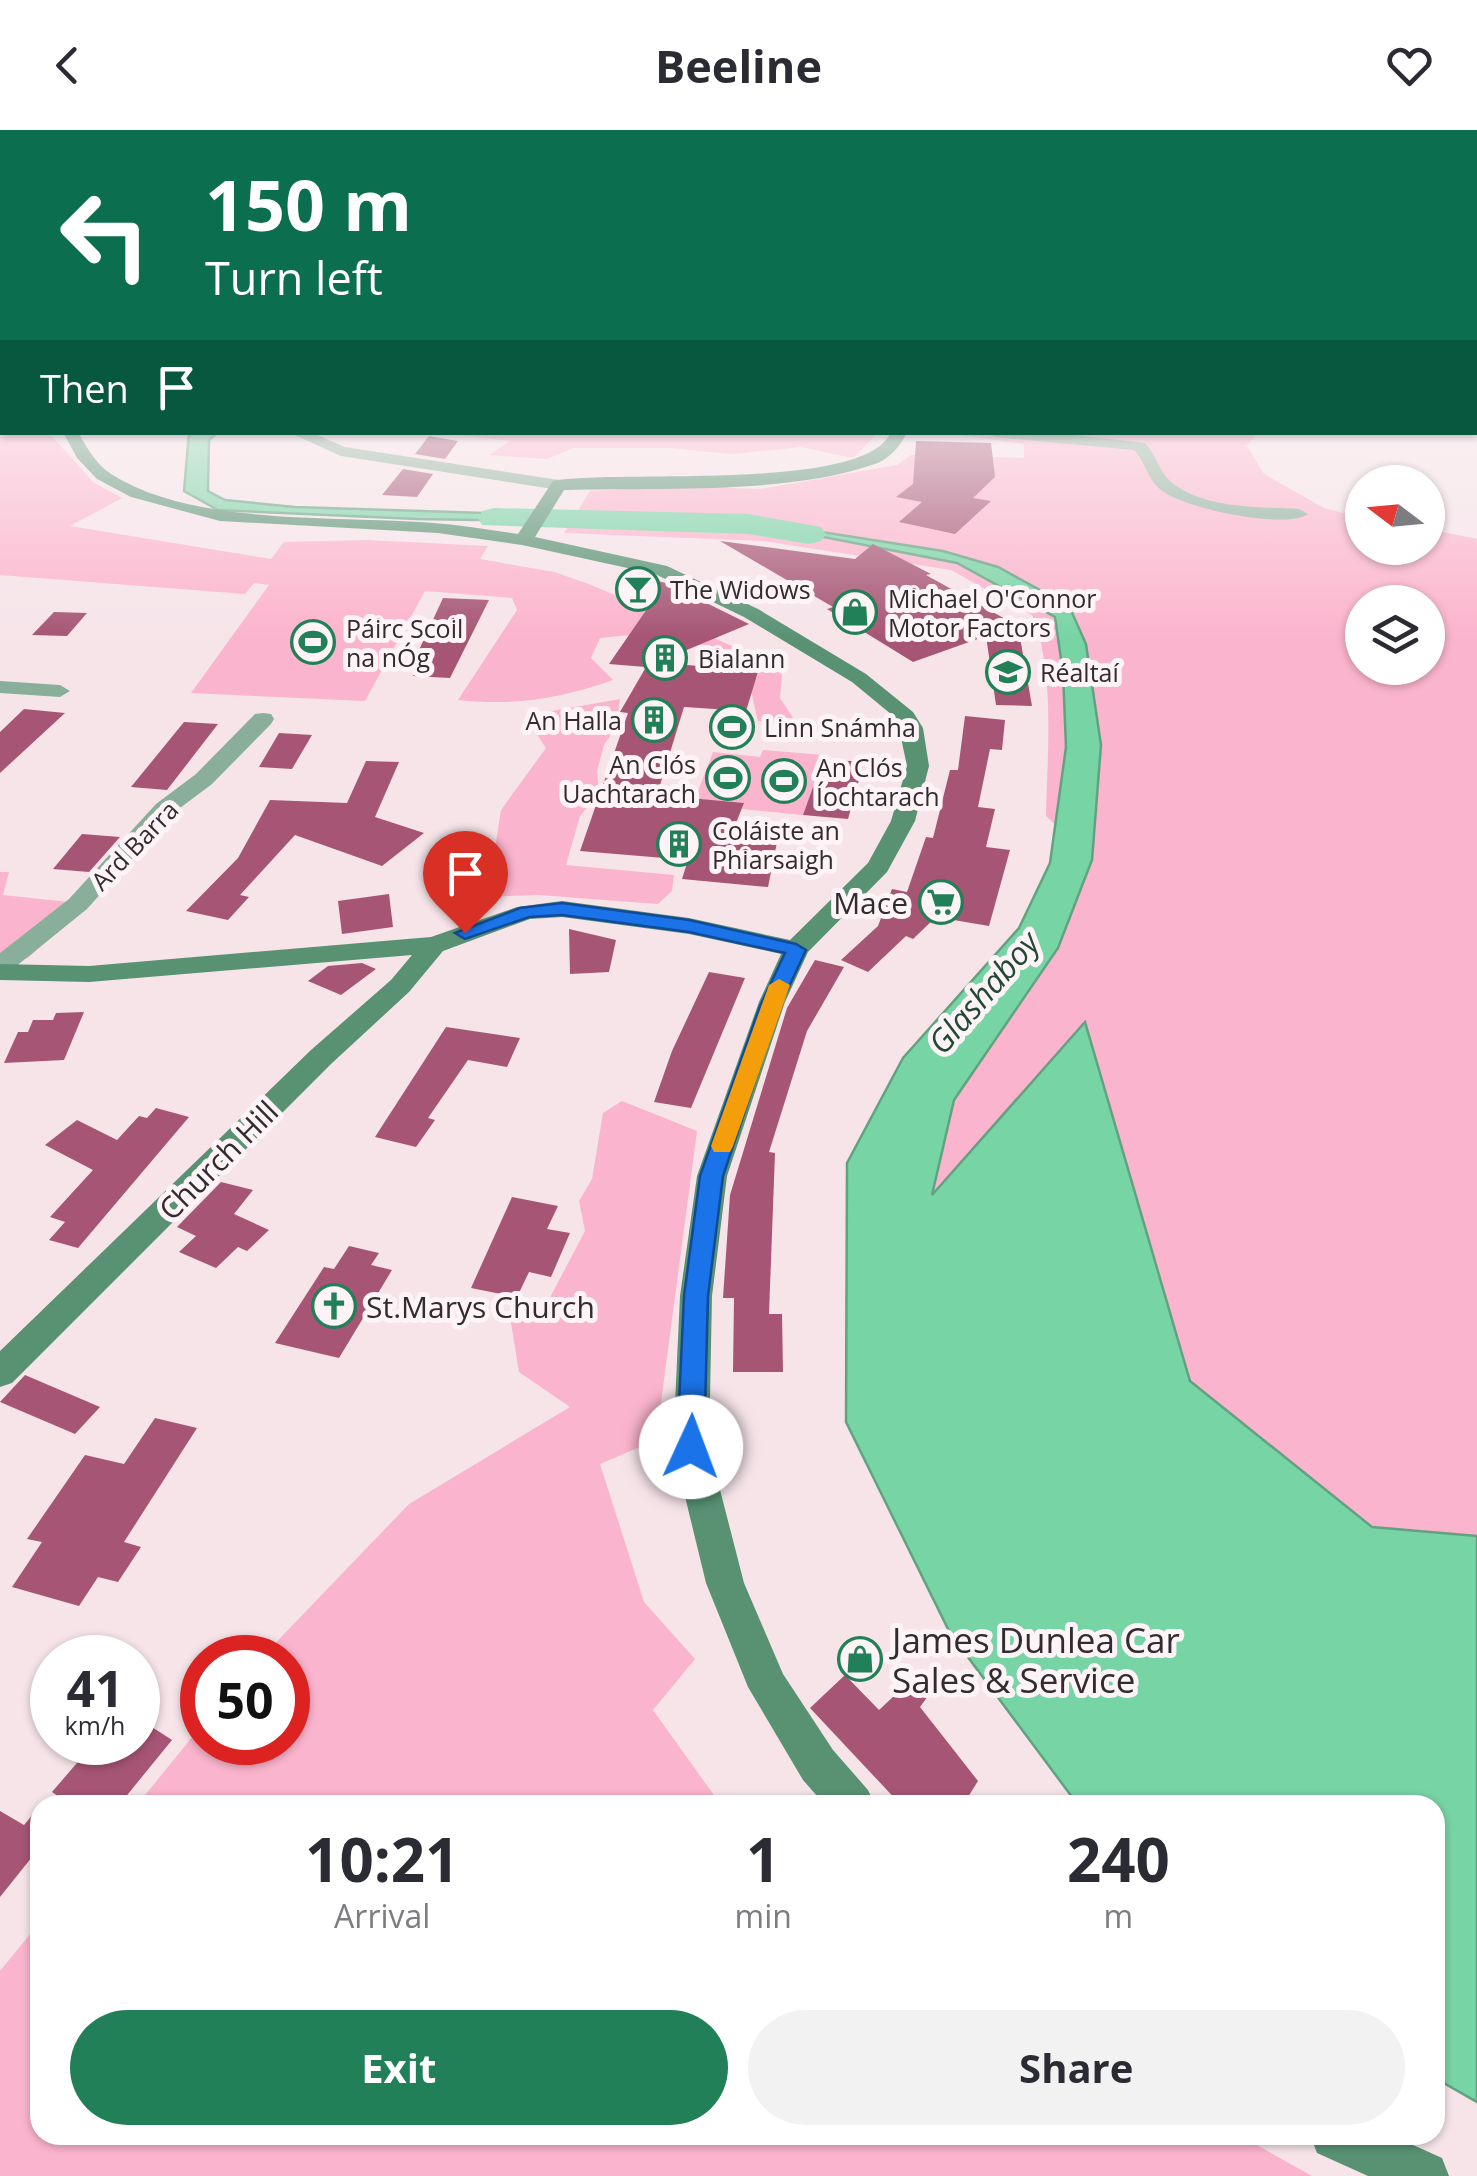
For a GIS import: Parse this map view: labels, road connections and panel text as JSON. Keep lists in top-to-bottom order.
{
  "streets": {
    "main road": ["Church Hill"],
    "street": ["Ard Barra"]
  },
  "water": ["Glashaboy"],
  "places": {
    "bar": ["The Widows"],
    "shop": ["Michael O'Connor Motor Factors", "James Dunlea Car Sales & Service"],
    "sports": [
      "Páirc Scoil na nÓg",
      "Linn Snámha",
      "An Clós Uachtarach",
      "An Clós Íochtarach"
    ],
    "building": ["Bialann", "An Halla", "Coláiste an Phiarsaigh"],
    "school or university": ["Réaltaí"],
    "supermarket": ["Mace"],
    "church": ["St.Marys Church"]
  },
  "north": "left",
  "page": {
    "header": "Beeline",
    "turn": ["150 m", "Turn left"],
    "then": "Then",
    "speed": "41 km/h",
    "limit": "50",
    "eta": [
      "10:21",
      "Arrival",
      "1",
      "min",
      "240",
      "m"
    ],
    "buttons": ["Exit", "Share"]
  }
}
